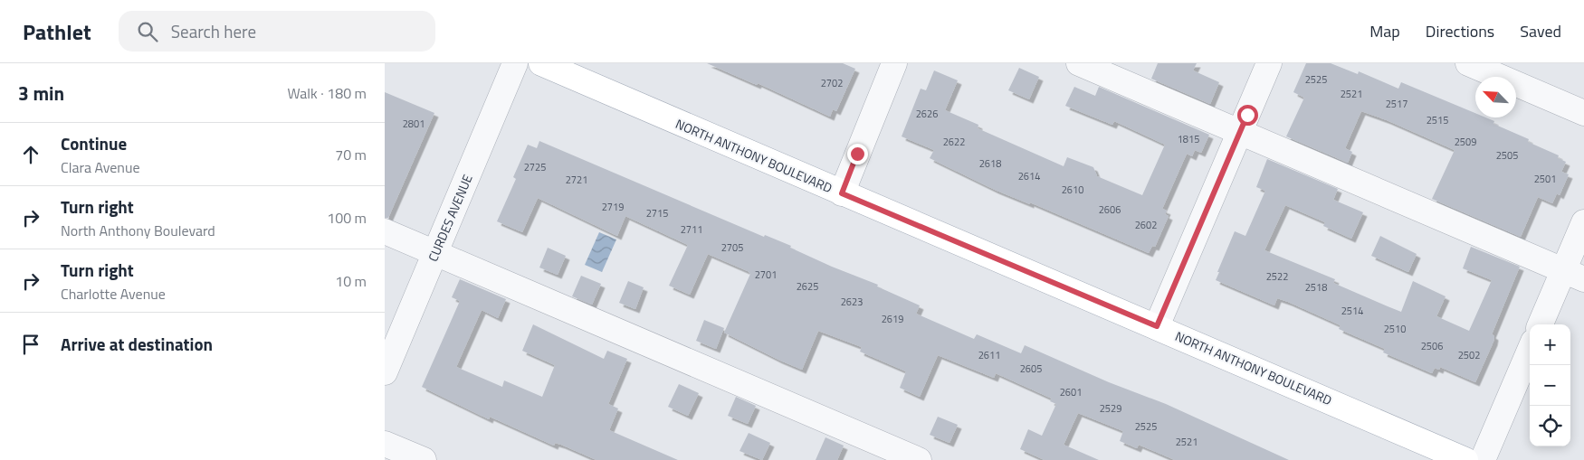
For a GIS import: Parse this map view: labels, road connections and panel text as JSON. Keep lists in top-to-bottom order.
{
  "streets": {
    "main road": ["NORTH ANTHONY BOULEVARD"],
    "street": ["CURDES AVENUE"]
  },
  "house_numbers": [
    "2525",
    "2702",
    "2521",
    "2517",
    "2626",
    "2515",
    "2801",
    "1815",
    "2622",
    "2509",
    "2505",
    "2618",
    "2725",
    "2614",
    "2501",
    "2721",
    "2610",
    "2719",
    "2606",
    "2715",
    "2602",
    "2711",
    "2705",
    "2701",
    "2522",
    "2625",
    "2518",
    "2623",
    "2514",
    "2619",
    "2510",
    "2506",
    "2611",
    "2502",
    "2605",
    "2601",
    "2529",
    "2525",
    "2521"
  ],
  "north": "top left",
  "page": {
    "header": "Pathlet",
    "search": "Search here",
    "nav": ["Map", "Directions", "Saved"],
    "heading": ["3 min", "Walk · 180 m"],
    "list": [
      ["Continue", "Clara Avenue", "70 m"],
      ["Turn right", "North Anthony Boulevard", "100 m"],
      ["Turn right", "Charlotte Avenue", "10 m"],
      "Arrive at destination"
    ],
    "map_buttons": ["+", "−"]
  }
}
